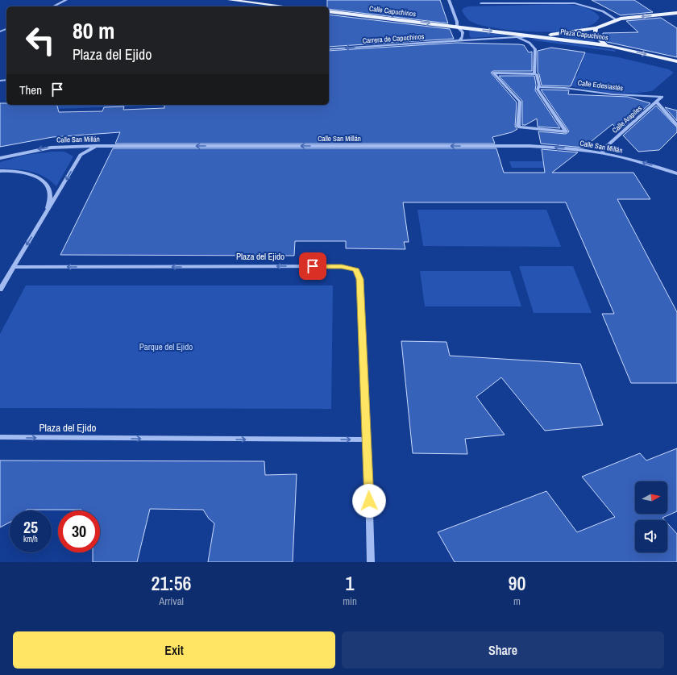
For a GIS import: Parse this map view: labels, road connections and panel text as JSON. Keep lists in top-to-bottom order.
{
  "streets": {
    "main road": ["Calle Capuchinos", "Plaza Capuchinos"],
    "street": [
      "Carrera de Capuchinos",
      "Calle Eclesiastés",
      "Calle Arapiles",
      "Calle San Millán",
      "Plaza del Ejido"
    ]
  },
  "crossings": [
    ["Calle Capuchinos", "Plaza Capuchinos"],
    ["Plaza Capuchinos", "Carrera de Capuchinos"],
    ["Calle Eclesiastés", "Calle Arapiles"],
    ["Calle Arapiles", "Calle San Millán"]
  ],
  "one_way": ["Calle Capuchinos", "Carrera de Capuchinos", "Calle San Millán"],
  "parks": ["Parque del Ejido"],
  "north": "right",
  "page": {
    "turn": ["80 m", "Plaza del Ejido"],
    "then": "Then",
    "speed": "25 km/h",
    "limit": "30",
    "eta": [
      "21:56",
      "Arrival",
      "1",
      "min",
      "90",
      "m"
    ],
    "buttons": ["Exit", "Share"]
  }
}
